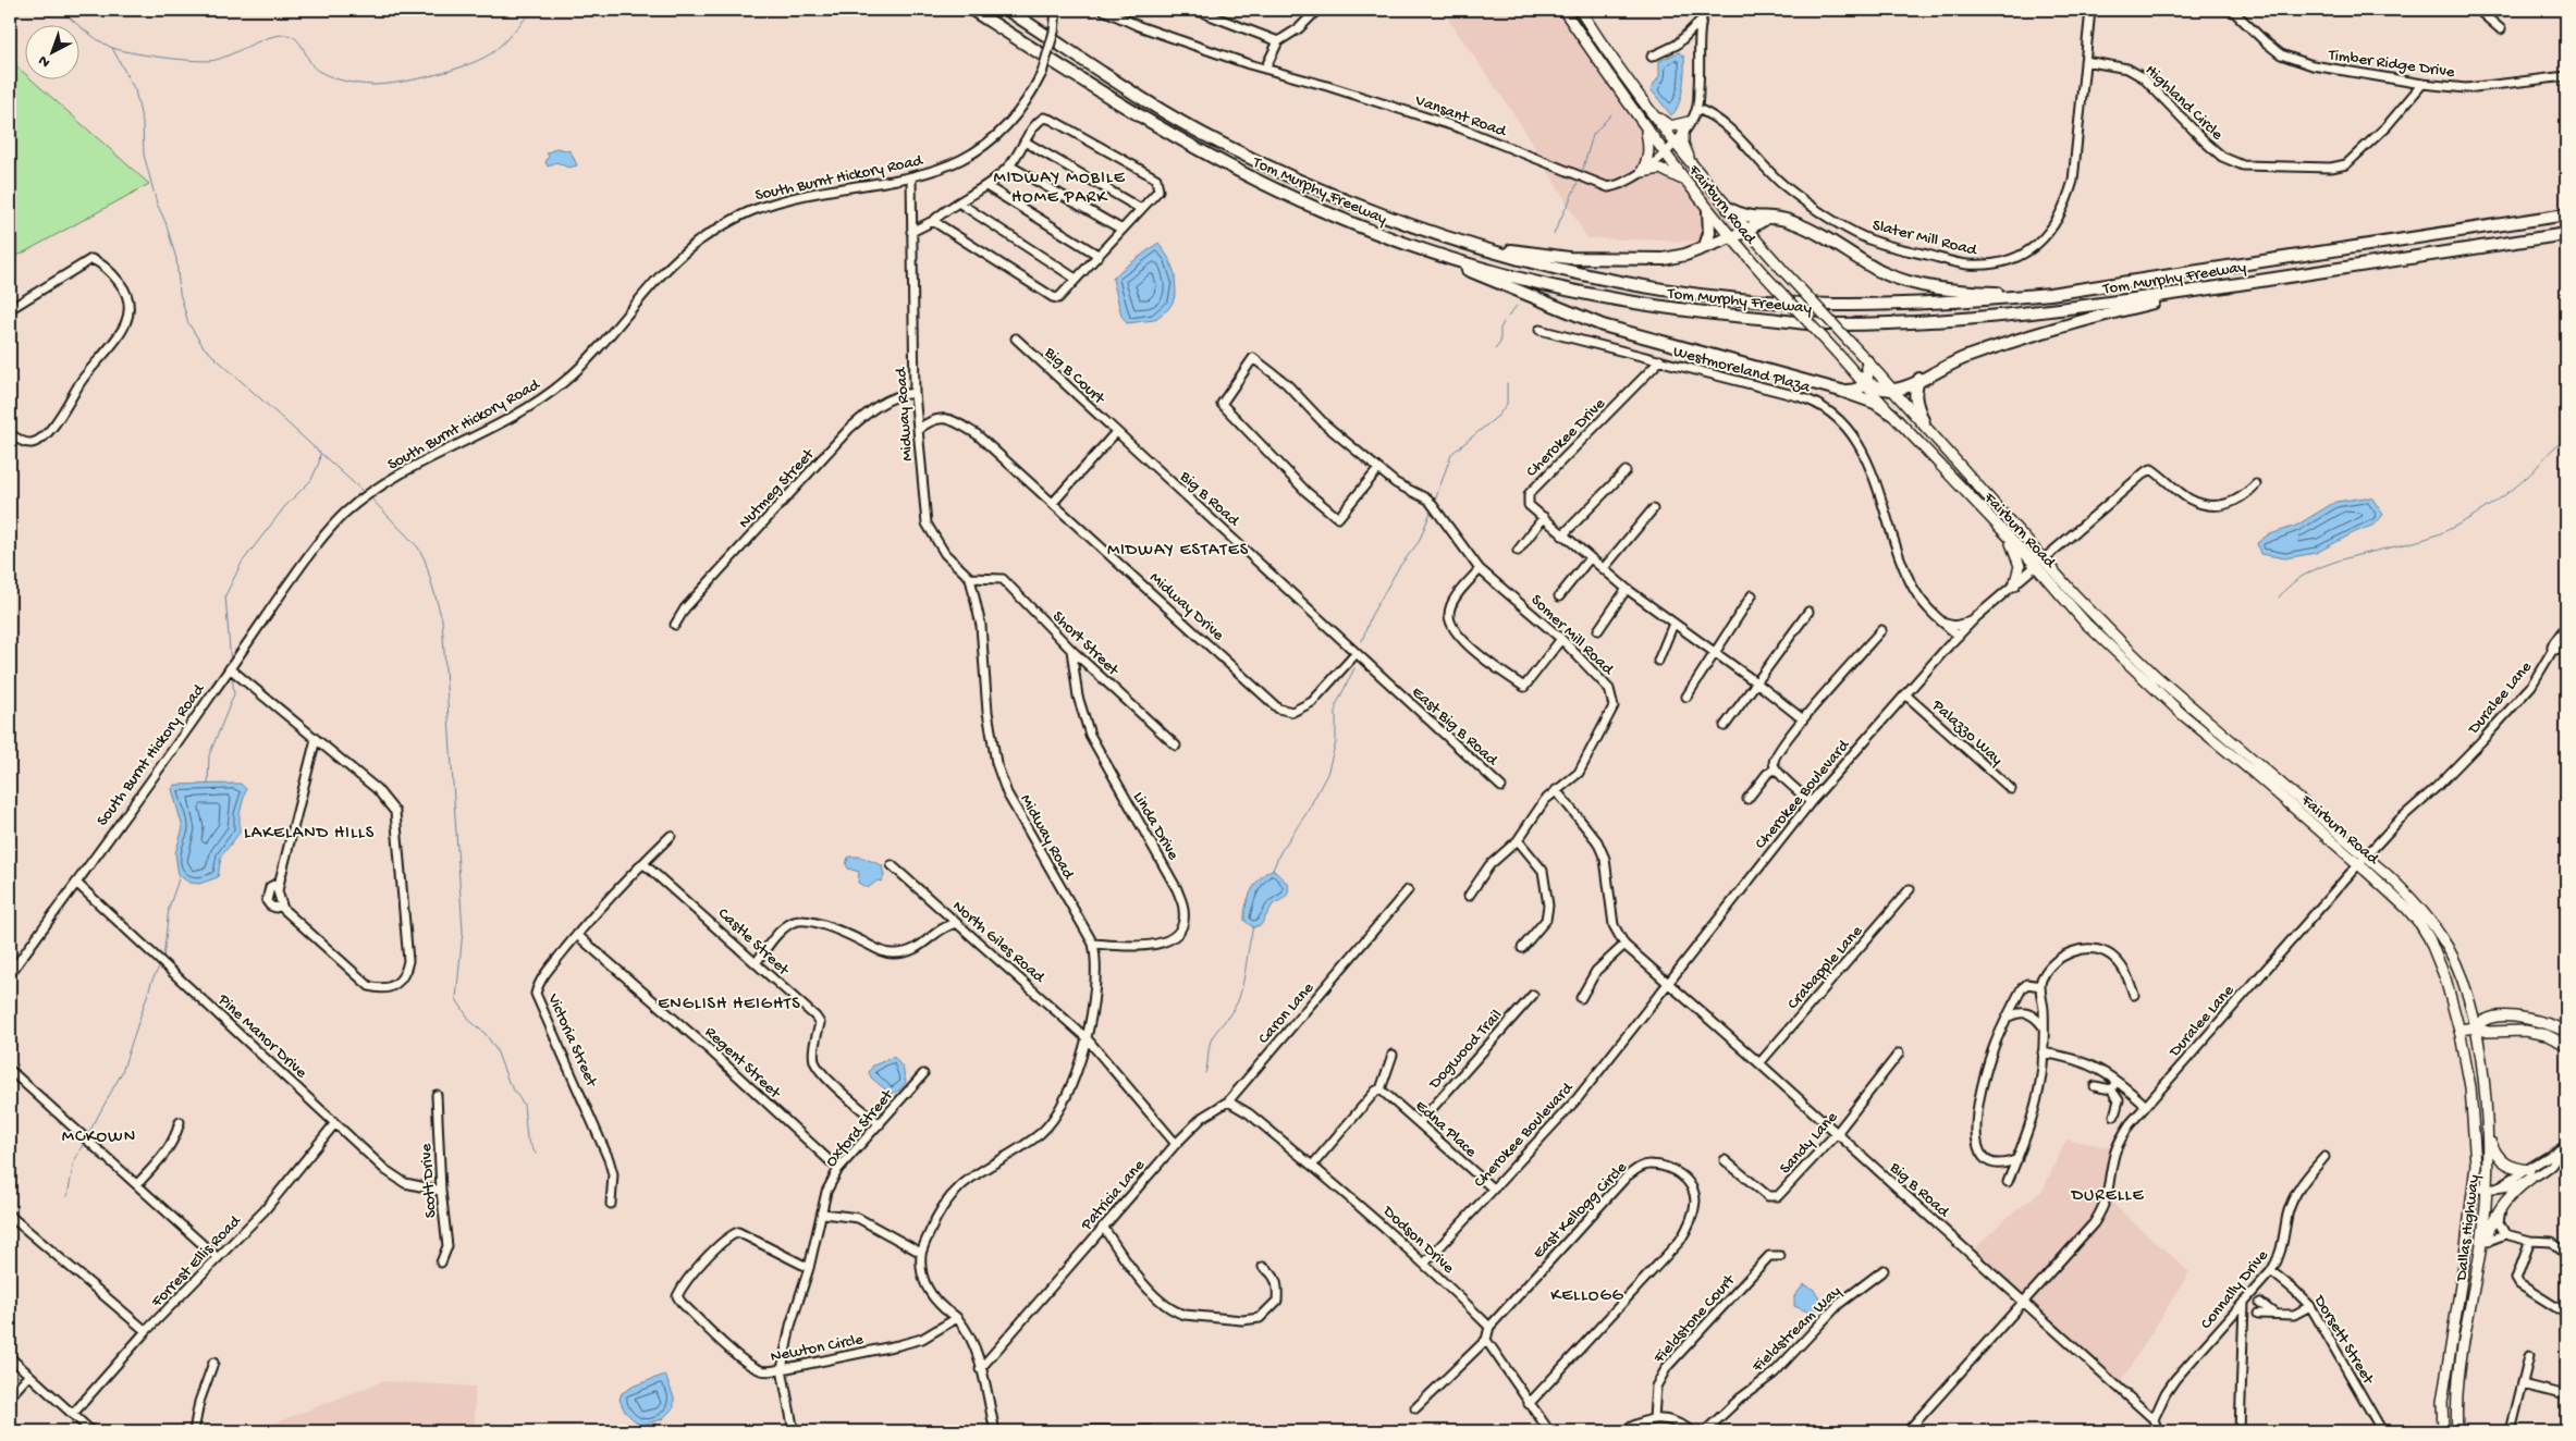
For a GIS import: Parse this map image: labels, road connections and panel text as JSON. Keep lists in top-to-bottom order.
{
  "streets": {
    "highway": ["Tom Murphy Freeway"],
    "main road": ["Fairburn Road", "Dallas Highway"],
    "street": [
      "Timber Ridge Drive",
      "Highland Circle",
      "Vansant Road",
      "South Burnt Hickory Road",
      "Slater Mill Road",
      "Westmoreland Plaza",
      "Big B Court",
      "Midway Road",
      "Cherokee Drive",
      "Nutmeg Street",
      "Big B Road",
      "Midway Drive",
      "Somer Mill Road",
      "Short Street",
      "Duralee Lane",
      "East Big B Road",
      "Palazzo Way",
      "Cherokee Boulevard",
      "Linda Drive",
      "Castle Street",
      "North Giles Road",
      "Crabapple Lane",
      "Caron Lane",
      "Pine Manor Drive",
      "Victoria Street",
      "Dogwood Trail",
      "Regent Street",
      "Oxford Street",
      "Edna Place",
      "Sandy Lane",
      "Scott Drive",
      "Patricia Lane",
      "East Kellogg Circle",
      "Dodson Drive",
      "Forrest Ellis Road",
      "Connally Drive",
      "Fieldstone Court",
      "Fieldstream Way",
      "Dorsett Street",
      "Newton Circle"
    ]
  },
  "crossings": [
    ["Timber Ridge Drive", "Highland Circle"],
    ["Highland Circle", "Slater Mill Road"],
    ["Vansant Road", "Fairburn Road"],
    ["Vansant Road", "Slater Mill Road"],
    ["South Burnt Hickory Road", "Midway Road"],
    ["South Burnt Hickory Road", "Pine Manor Drive"],
    ["Fairburn Road", "Duralee Lane"],
    ["Fairburn Road", "Cherokee Boulevard"],
    ["Fairburn Road", "Dallas Highway"],
    ["Westmoreland Plaza", "Cherokee Drive"],
    ["Westmoreland Plaza", "Cherokee Boulevard"],
    ["Big B Court", "Big B Road"],
    ["Midway Road", "Nutmeg Street"],
    ["Midway Road", "Midway Drive"],
    ["Midway Road", "Short Street"],
    ["Midway Road", "Linda Drive"],
    ["Midway Road", "North Giles Road"],
    ["Midway Road", "Patricia Lane"],
    ["Midway Road", "Newton Circle"],
    ["Big B Road", "Midway Drive"],
    ["Big B Road", "Duralee Lane"],
    ["Big B Road", "East Big B Road"],
    ["Big B Road", "Cherokee Boulevard"],
    ["Big B Road", "Crabapple Lane"],
    ["Big B Road", "Sandy Lane"],
    ["Big B Road", "Connally Drive"],
    ["Short Street", "Linda Drive"],
    ["Palazzo Way", "Cherokee Boulevard"],
    ["Cherokee Boulevard", "Edna Place"],
    ["Cherokee Boulevard", "Dodson Drive"],
    ["Castle Street", "Victoria Street"],
    ["Castle Street", "Oxford Street"],
    ["Caron Lane", "Patricia Lane"],
    ["Caron Lane", "Dodson Drive"],
    ["Pine Manor Drive", "Scott Drive"],
    ["Pine Manor Drive", "Forrest Ellis Road"],
    ["Victoria Street", "Regent Street"],
    ["Dogwood Trail", "Edna Place"],
    ["Regent Street", "Oxford Street"],
    ["Oxford Street", "Newton Circle"],
    ["East Kellogg Circle", "Dodson Drive"],
    ["Connally Drive", "Dorsett Street"]
  ],
  "districts": [
    "MIDWAY MOBILE HOME PARK",
    "MIDWAY ESTATES",
    "LAKELAND HILLS",
    "ENGLISH HEIGHTS",
    "MCKOWN",
    "DURELLE",
    "KELLOGG"
  ],
  "north": "bottom left"
}
